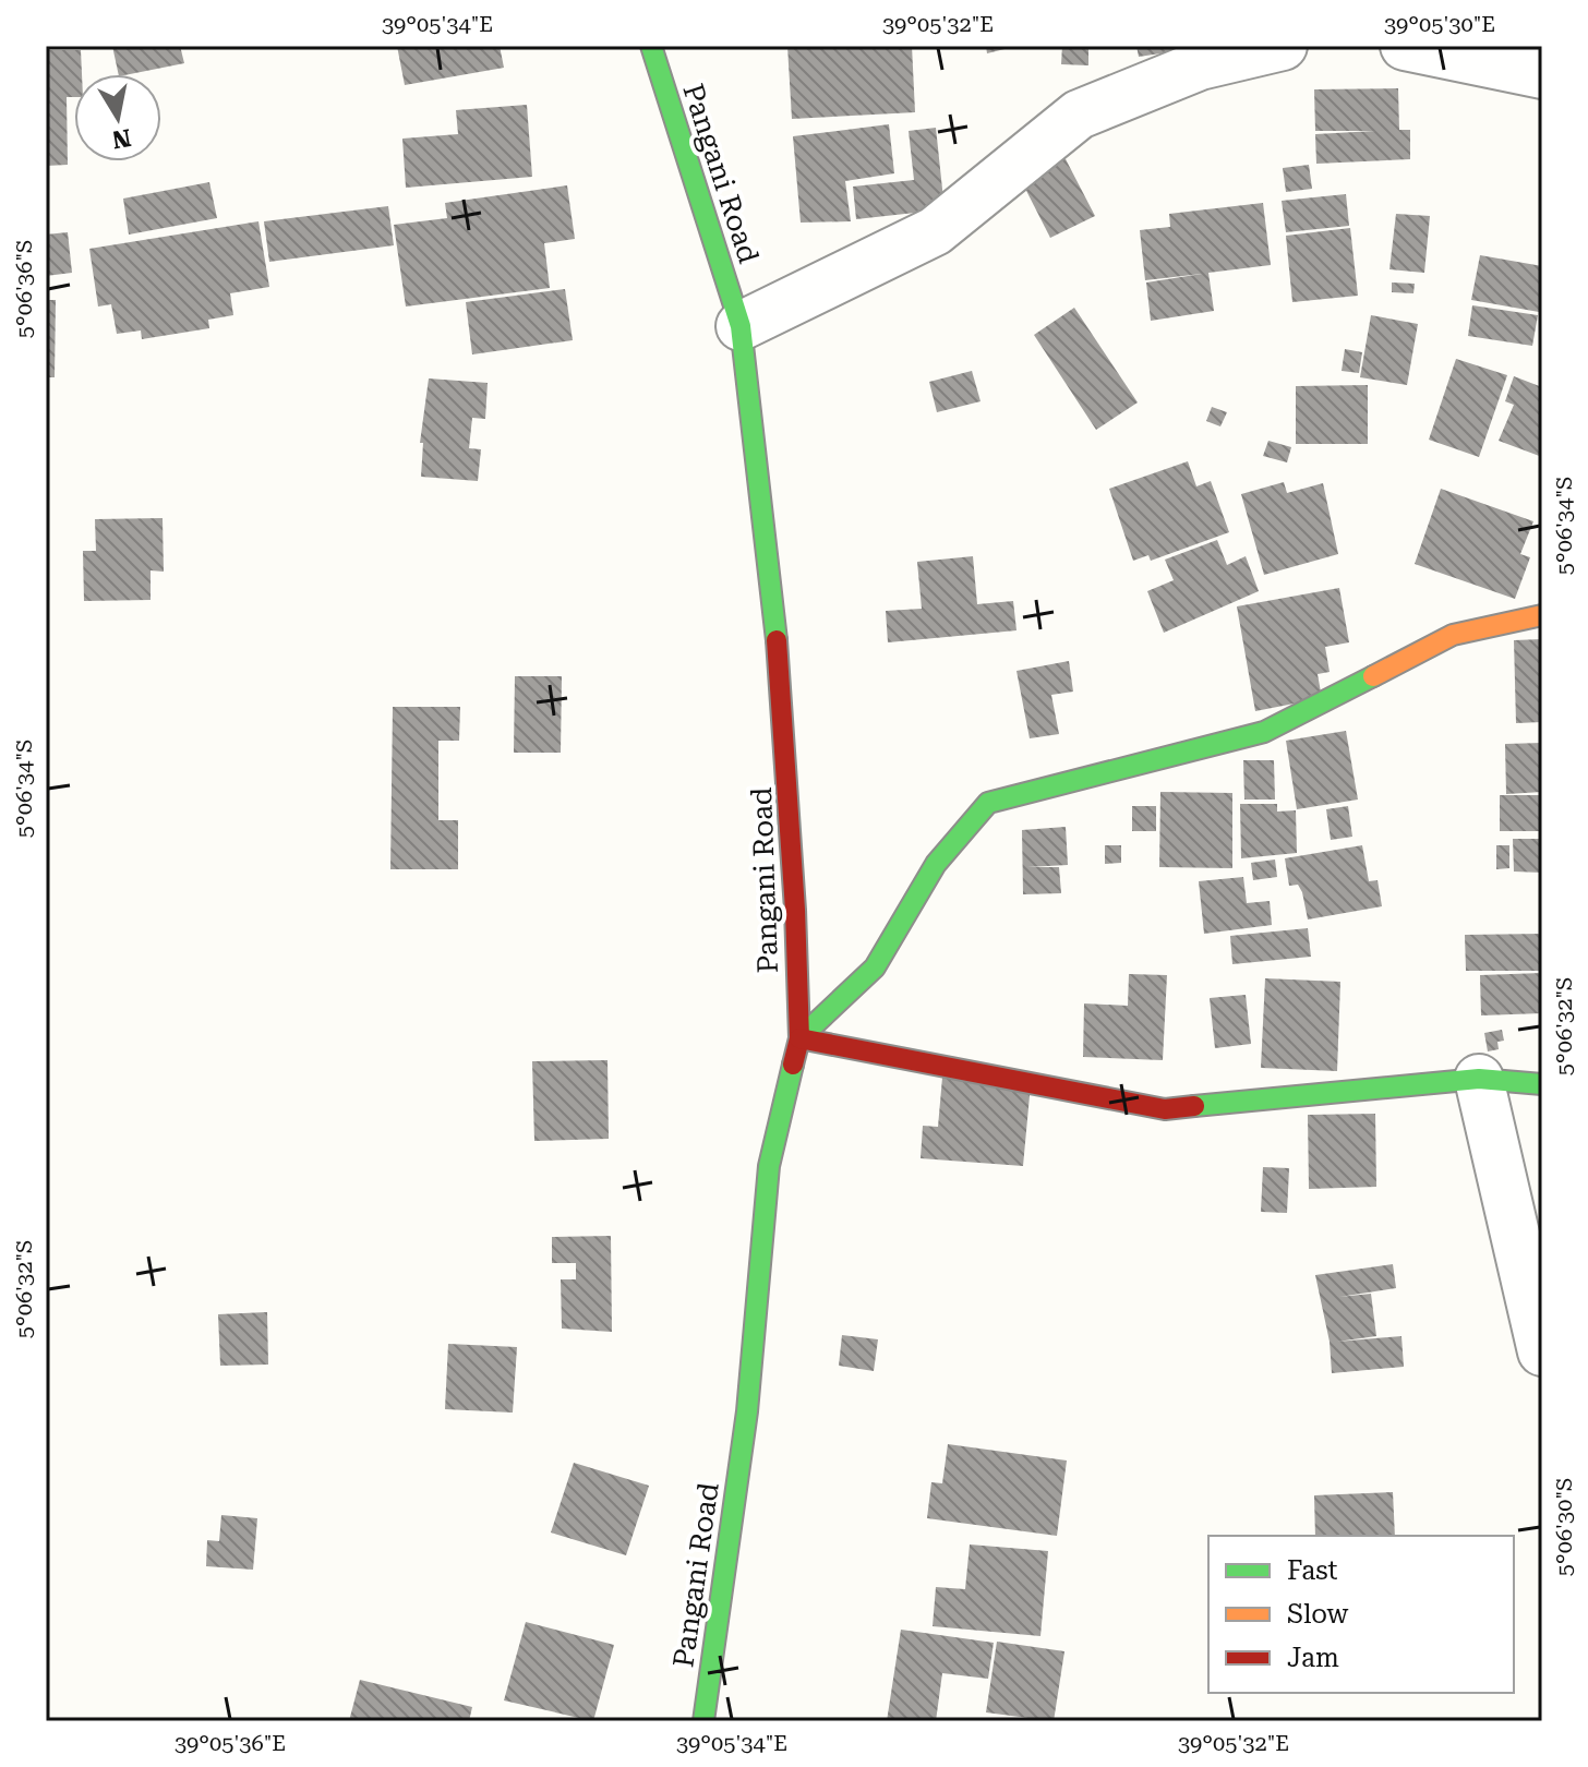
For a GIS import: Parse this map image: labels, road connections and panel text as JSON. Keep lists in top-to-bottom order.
{
  "streets": {
    "main road": ["Pangani Road"]
  },
  "legend": ["Fast", "Slow", "Jam"],
  "north": "bottom",
  "coordinates": [
    "39°05'34\"E",
    "39°05'32\"E",
    "39°05'30\"E",
    "5°06'36\"S",
    "5°06'34\"S",
    "5°06'32\"S",
    "5°06'30\"S",
    "39°05'36\"E"
  ]
}
